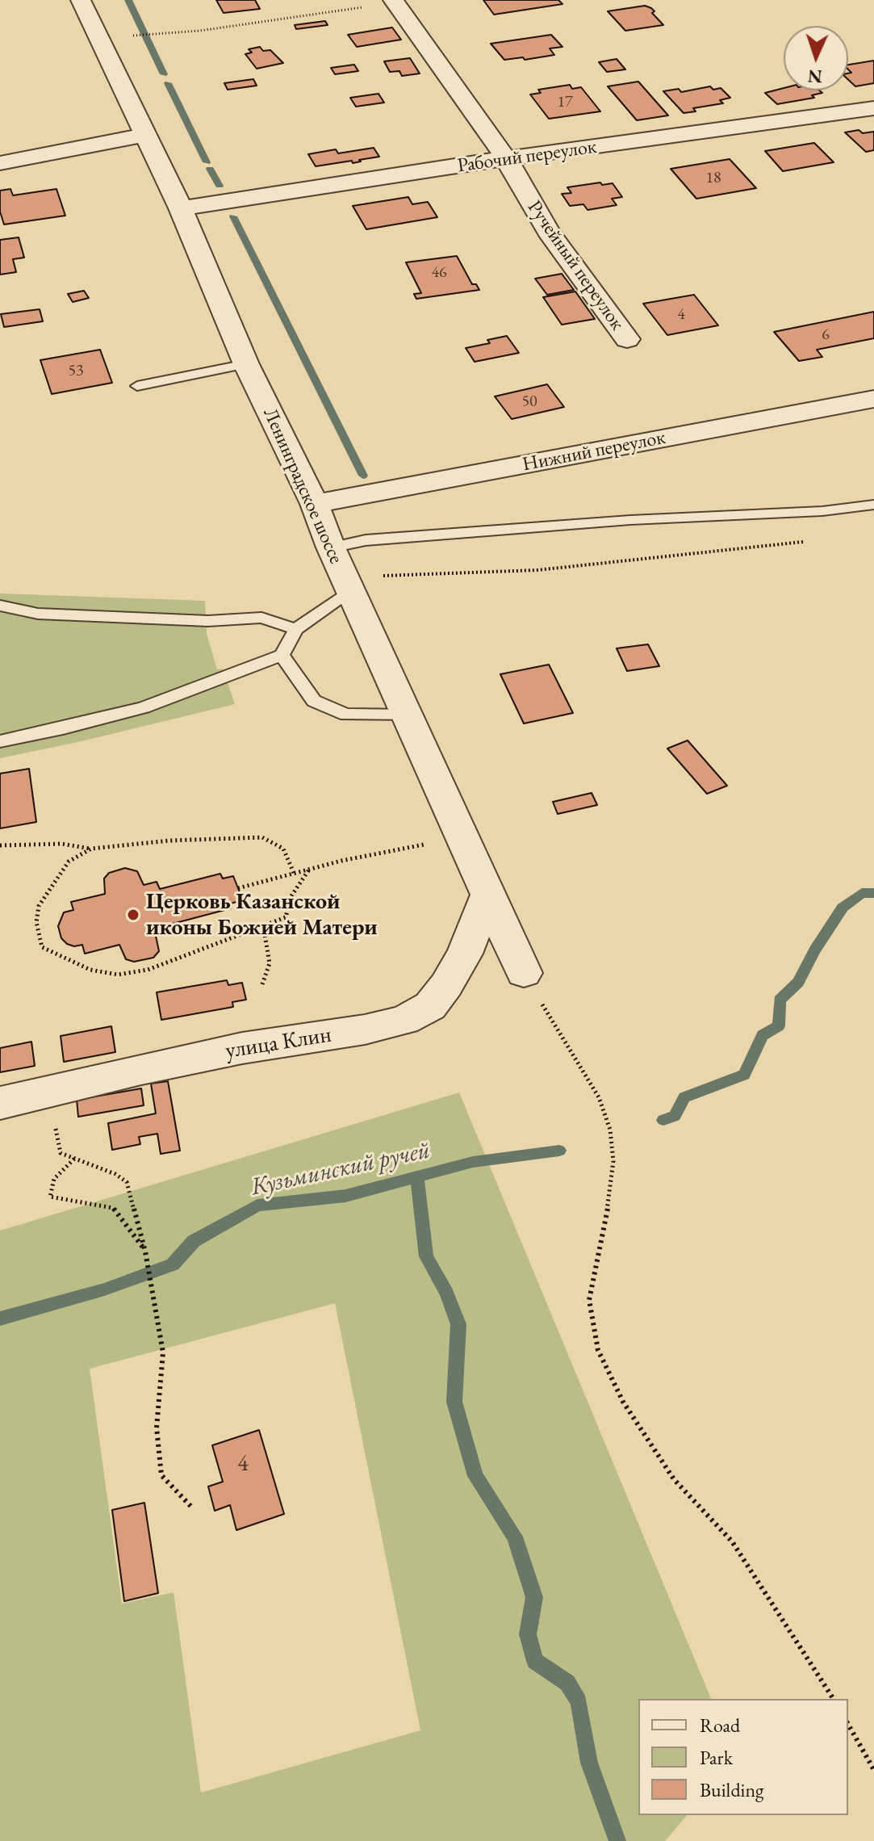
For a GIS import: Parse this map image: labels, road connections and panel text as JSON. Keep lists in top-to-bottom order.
{
  "streets": {
    "street": [
      "Рабочий переулок",
      "Ручейный переулок",
      "Нижний переулок",
      "Ленинградское шоссе",
      "улица Клин"
    ]
  },
  "crossings": [
    ["Рабочий переулок", "Ручейный переулок"],
    ["Рабочий переулок", "Ленинградское шоссе"],
    ["Нижний переулок", "Ленинградское шоссе"],
    ["Ленинградское шоссе", "улица Клин"]
  ],
  "water": ["Кузьминский ручей"],
  "places": ["Церковь Казанской иконы Божией Матери"],
  "house_numbers": [
    "17",
    "18",
    "46",
    "4",
    "6",
    "53",
    "50",
    "4"
  ],
  "legend": ["Road", "Park", "Building"],
  "north": "bottom"
}
